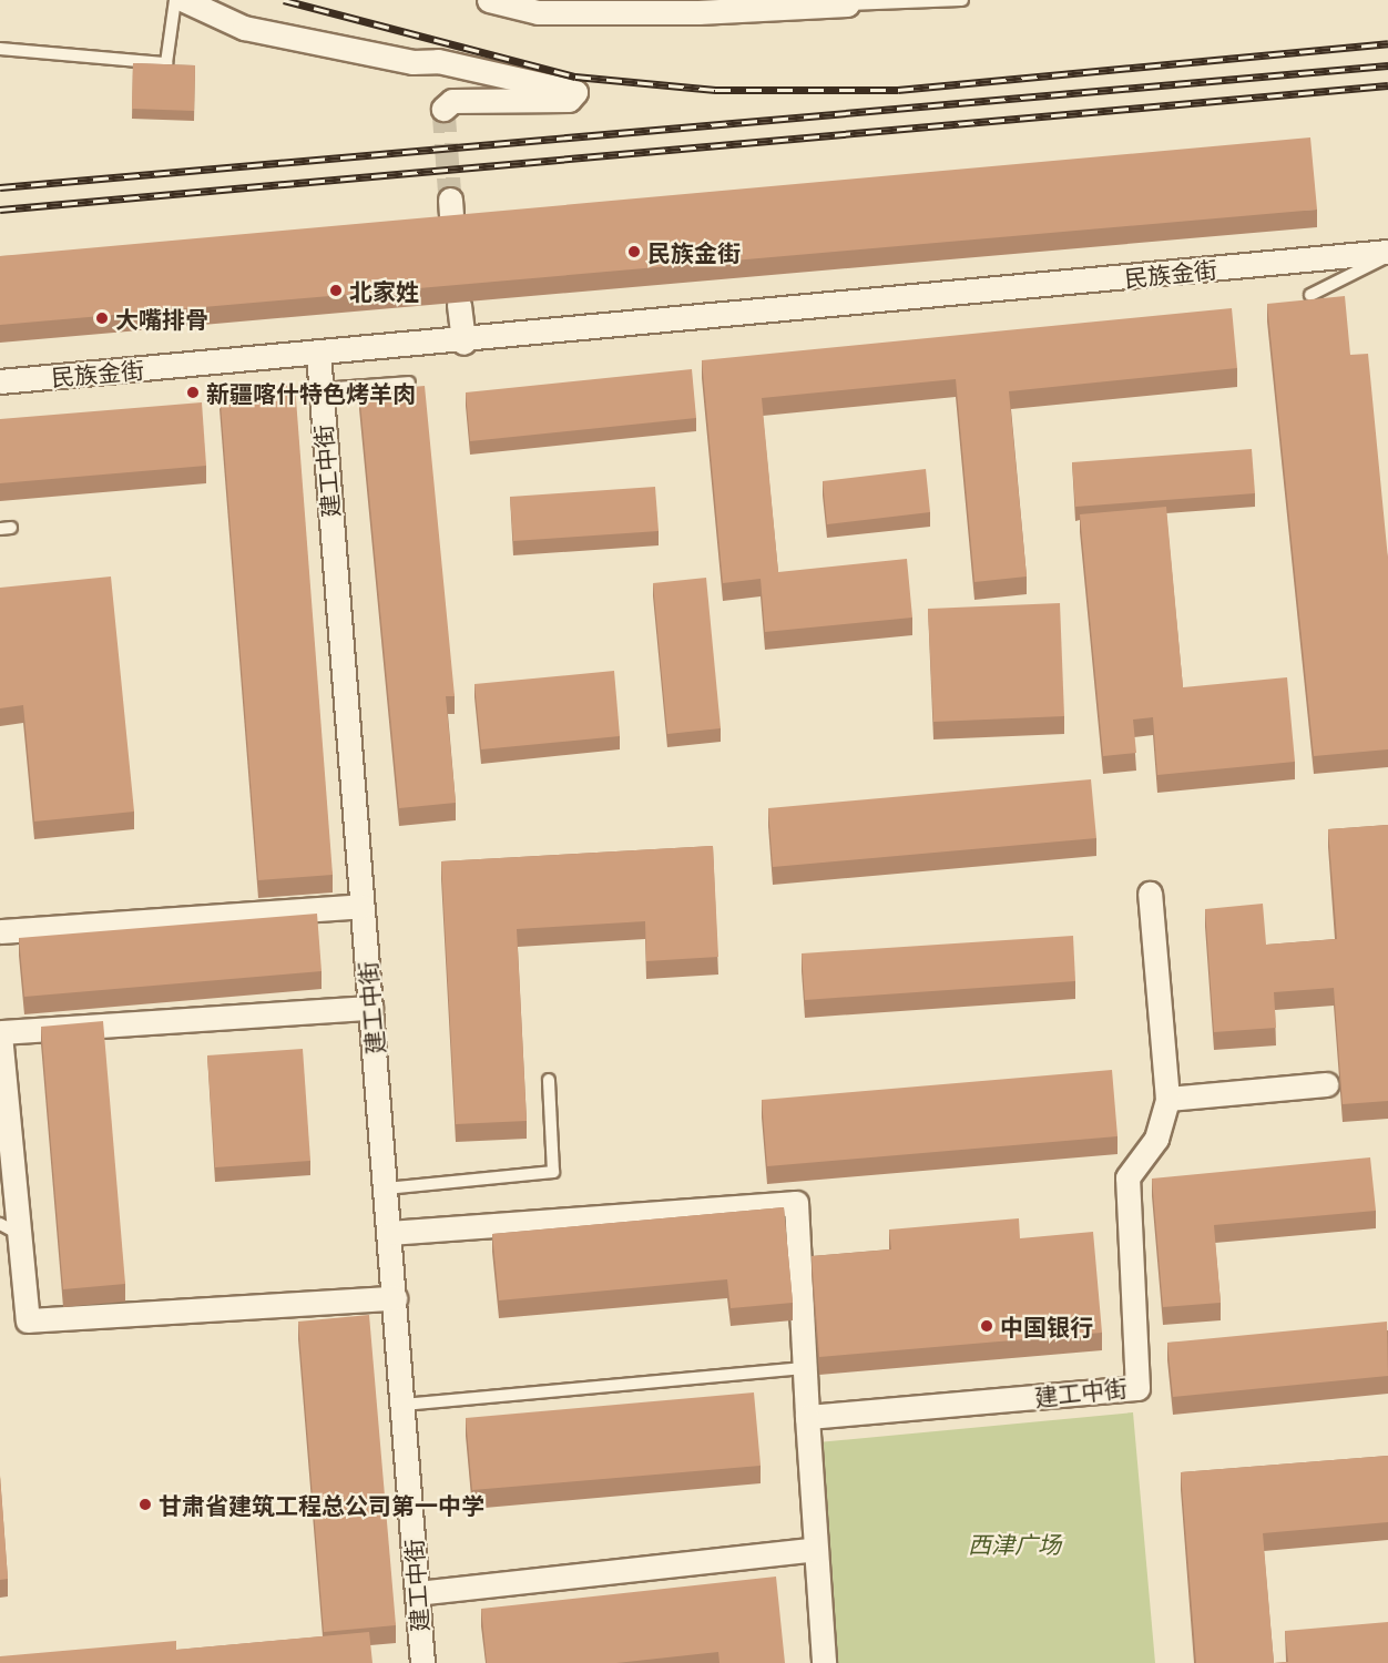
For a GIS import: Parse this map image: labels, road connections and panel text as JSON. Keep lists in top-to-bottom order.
{
  "streets": {
    "street": ["民族金街", "建工中街"]
  },
  "crossings": [
    ["民族金街", "建工中街"]
  ],
  "parks": ["西津广场"],
  "places": [
    "民族金街",
    "北家姓",
    "大嘴排骨",
    "新疆喀什特色烤羊肉",
    "中国银行",
    "甘肃省建筑工程总公司第一中学"
  ]
}
